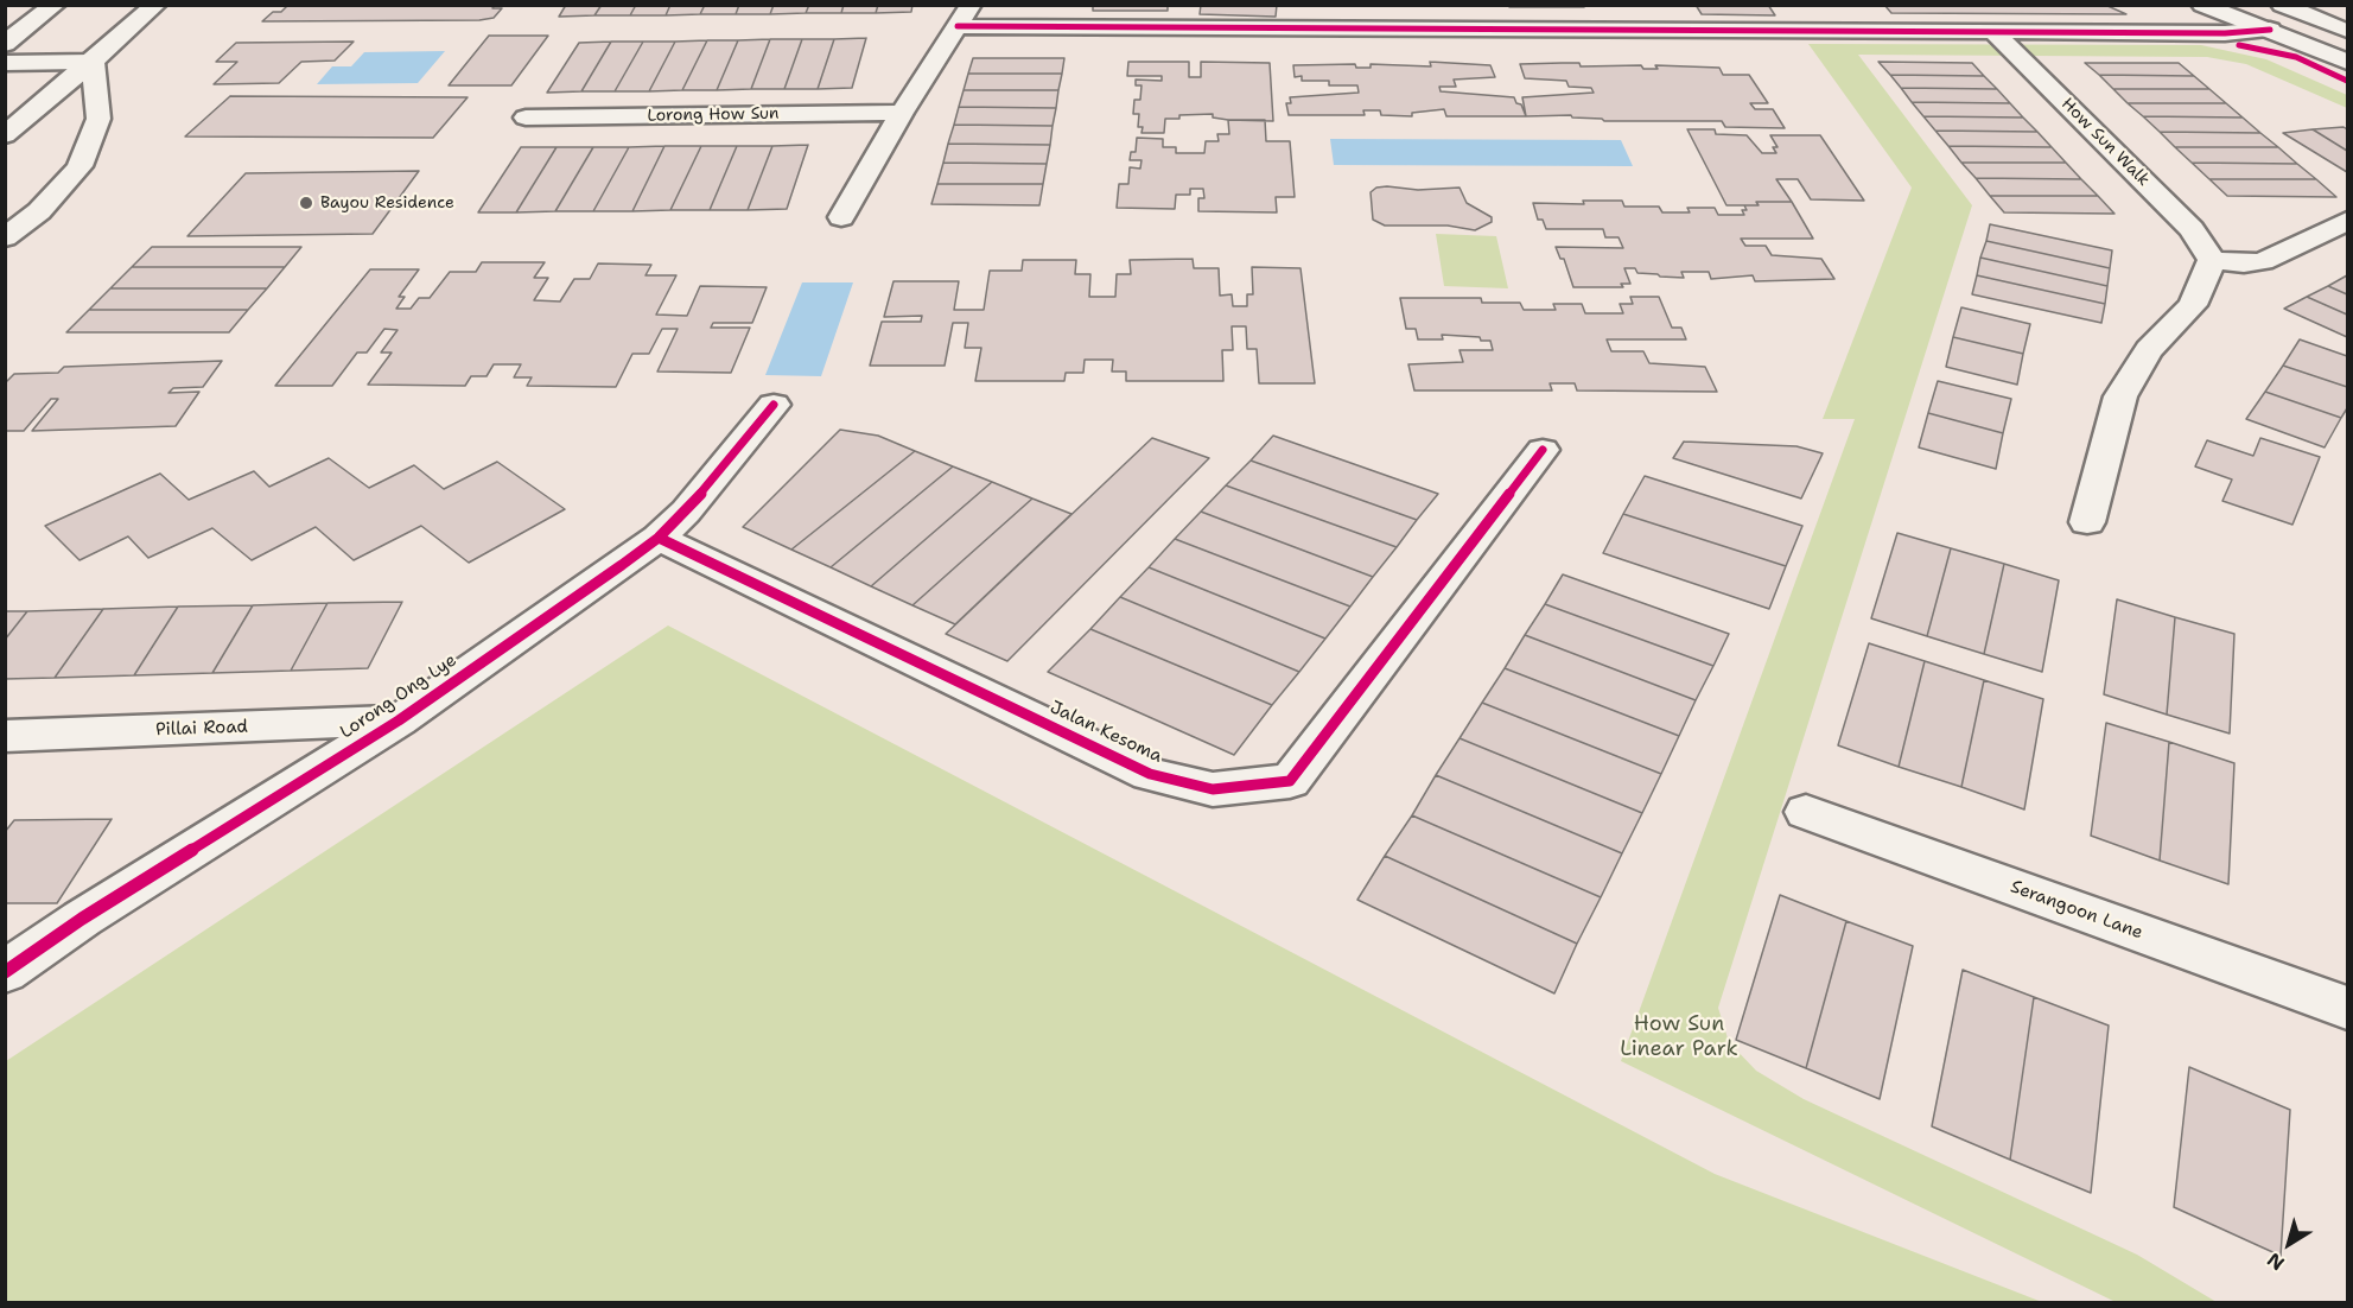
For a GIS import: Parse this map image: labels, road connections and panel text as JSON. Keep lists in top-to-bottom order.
{
  "streets": {
    "main road": [
      "Lorong How Sun",
      "How Sun Walk",
      "Lorong Ong Lye",
      "Pillai Road",
      "Jalan Kesoma",
      "Serangoon Lane"
    ]
  },
  "crossings": [
    ["Lorong Ong Lye", "Pillai Road"],
    ["Lorong Ong Lye", "Jalan Kesoma"]
  ],
  "parks": ["How Sun Linear Park"],
  "places": ["Bayou Residence"],
  "north": "bottom left"
}
